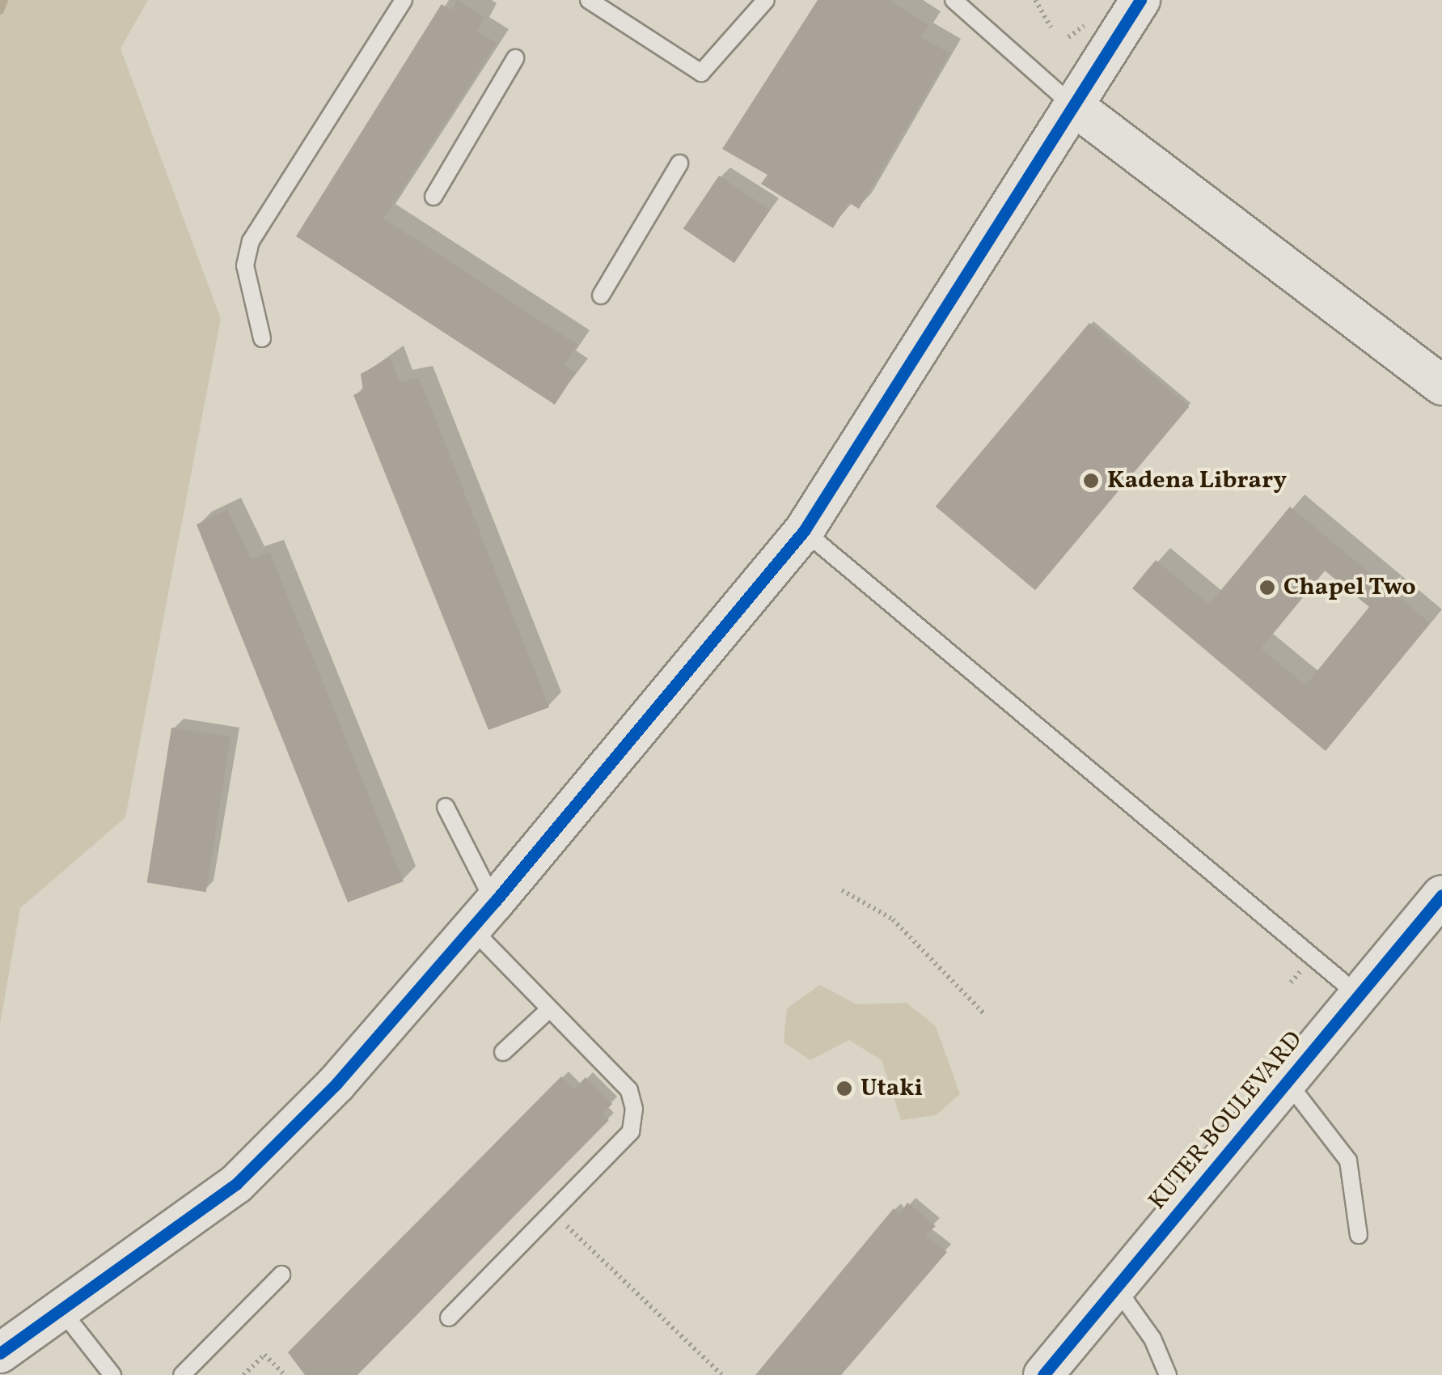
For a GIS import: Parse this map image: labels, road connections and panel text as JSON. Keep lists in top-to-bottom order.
{
  "streets": {
    "street": ["KUTER BOULEVARD"]
  },
  "places": ["Kadena Library", "Chapel Two", "Utaki"]
}
